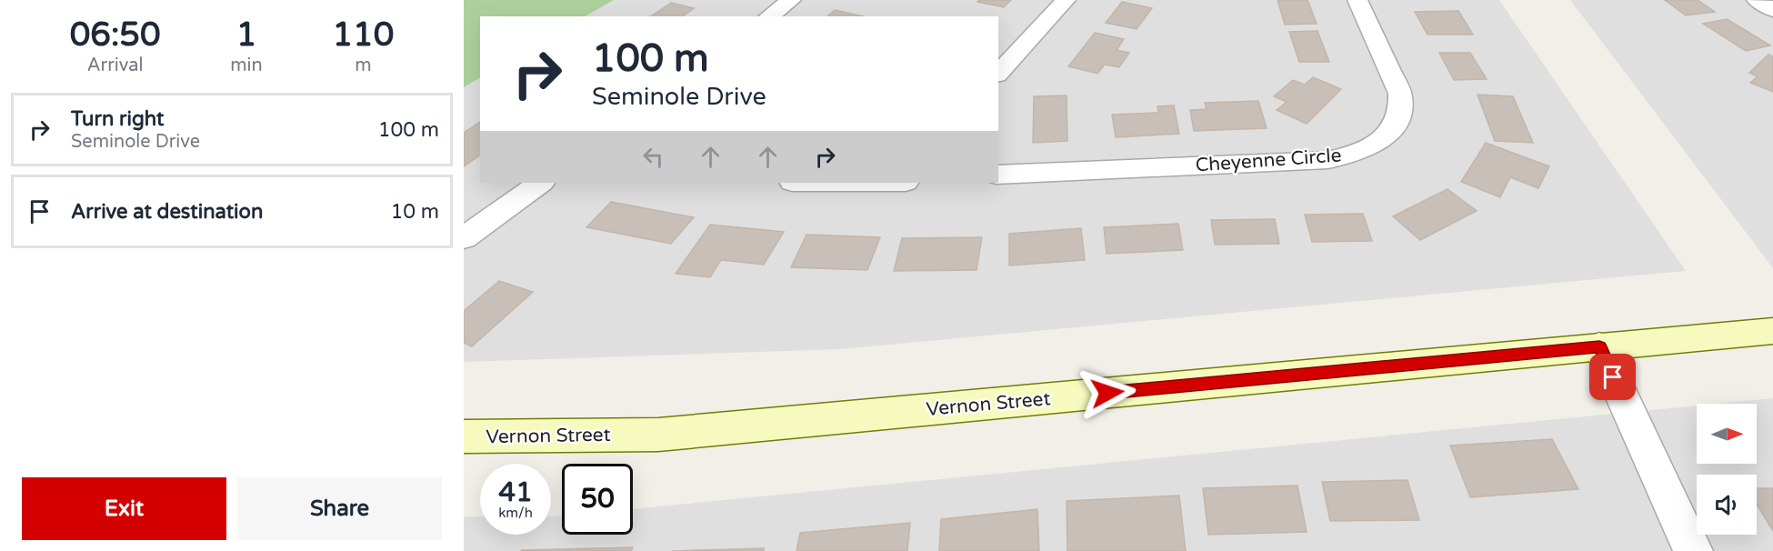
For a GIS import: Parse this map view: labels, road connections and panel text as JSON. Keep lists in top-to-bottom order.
{
  "streets": {
    "main road": ["Vernon Street"],
    "street": ["Cheyenne Circle"]
  },
  "north": "right",
  "page": {
    "eta": [
      "06:50",
      "Arrival",
      "1",
      "min",
      "110",
      "m"
    ],
    "turn": ["100 m", "Seminole Drive"],
    "list": [
      {
        "name": "Turn right",
        "note": "Seminole Drive",
        "value": "100 m"
      },
      {
        "name": "Arrive at destination",
        "value": "10 m"
      }
    ],
    "speed": "41 km/h",
    "limit": "50",
    "buttons": ["Exit", "Share"]
  }
}
